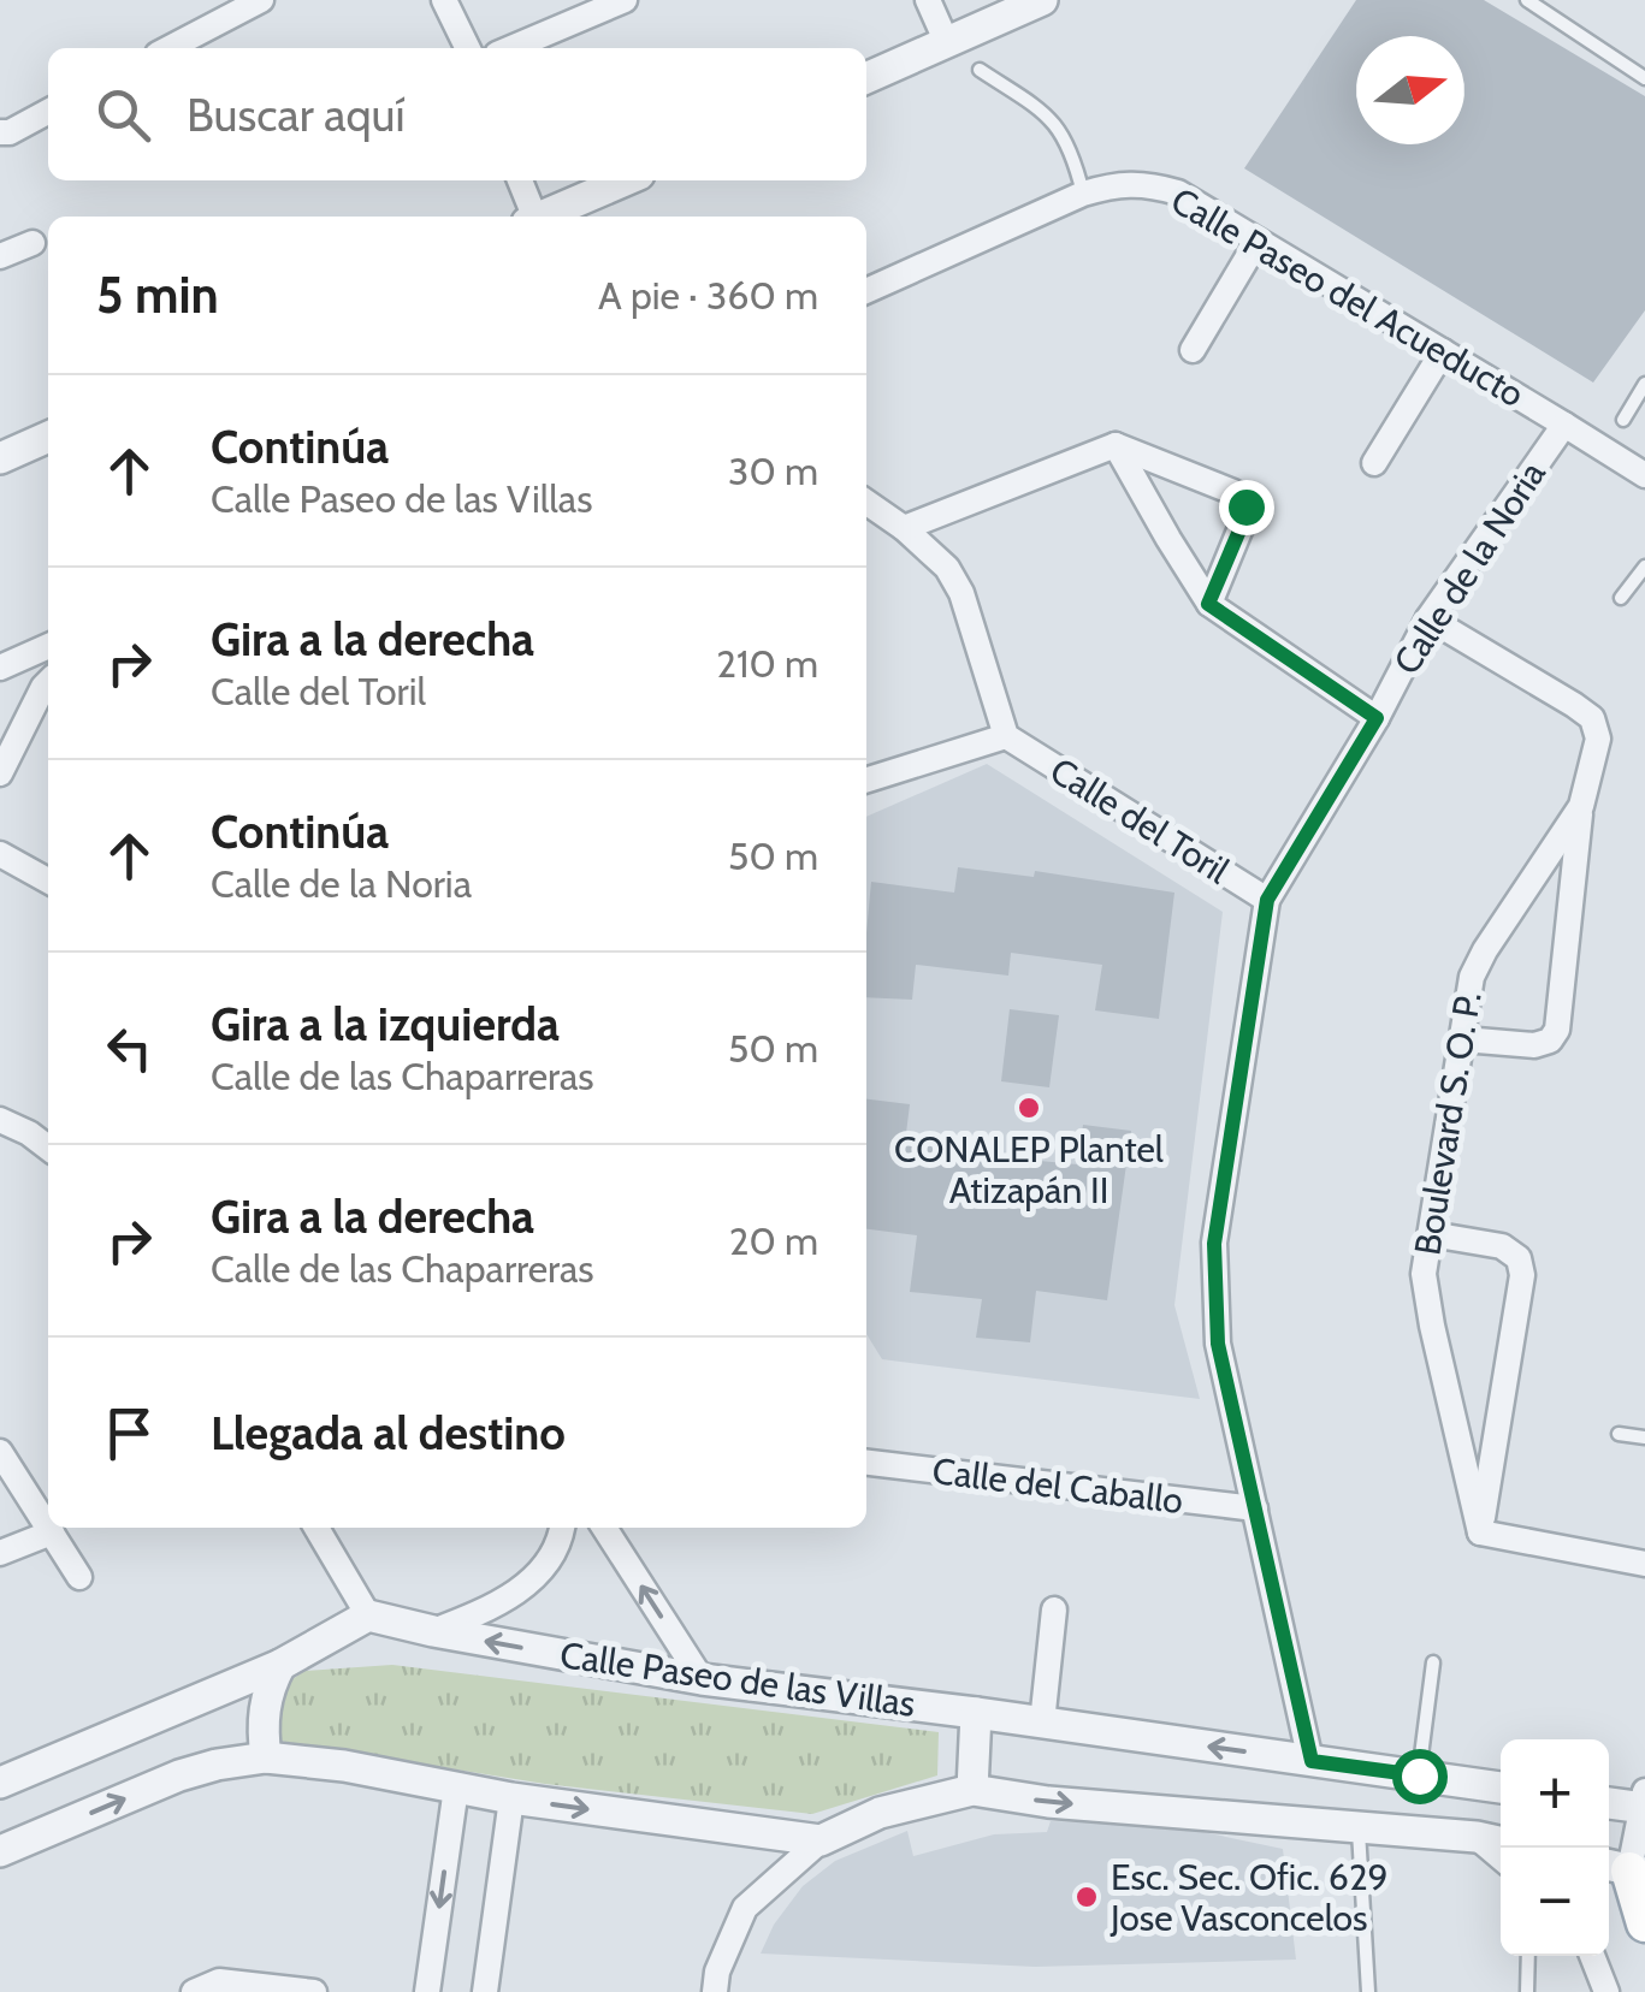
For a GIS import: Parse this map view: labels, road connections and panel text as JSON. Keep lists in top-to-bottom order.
{
  "streets": {
    "street": [
      "Calle Paseo del Acueducto",
      "Calle de la Noria",
      "Calle del Toril",
      "Boulevard S. O. P.",
      "Calle del Caballo",
      "Calle Paseo de las Villas"
    ]
  },
  "crossings": [
    ["Calle Paseo del Acueducto", "Calle de la Noria"],
    ["Calle de la Noria", "Calle del Toril"],
    ["Calle de la Noria", "Boulevard S. O. P."],
    ["Calle del Toril", "Calle del Caballo"],
    ["Calle del Toril", "Calle Paseo de las Villas"]
  ],
  "places": ["CONALEP Plantel Atizapán II", "Esc. Sec. Ofic. 629 Jose Vasconcelos"],
  "north": "right",
  "page": {
    "search": "Buscar aquí",
    "heading": ["5 min", "A pie · 360 m"],
    "list": [
      ["Continúa", "Calle Paseo de las Villas", "30 m"],
      ["Gira a la derecha", "Calle del Toril", "210 m"],
      ["Continúa", "Calle de la Noria", "50 m"],
      ["Gira a la izquierda", "Calle de las Chaparreras", "50 m"],
      ["Gira a la derecha", "Calle de las Chaparreras", "20 m"],
      "Llegada al destino"
    ],
    "map_buttons": ["+", "−"]
  }
}
